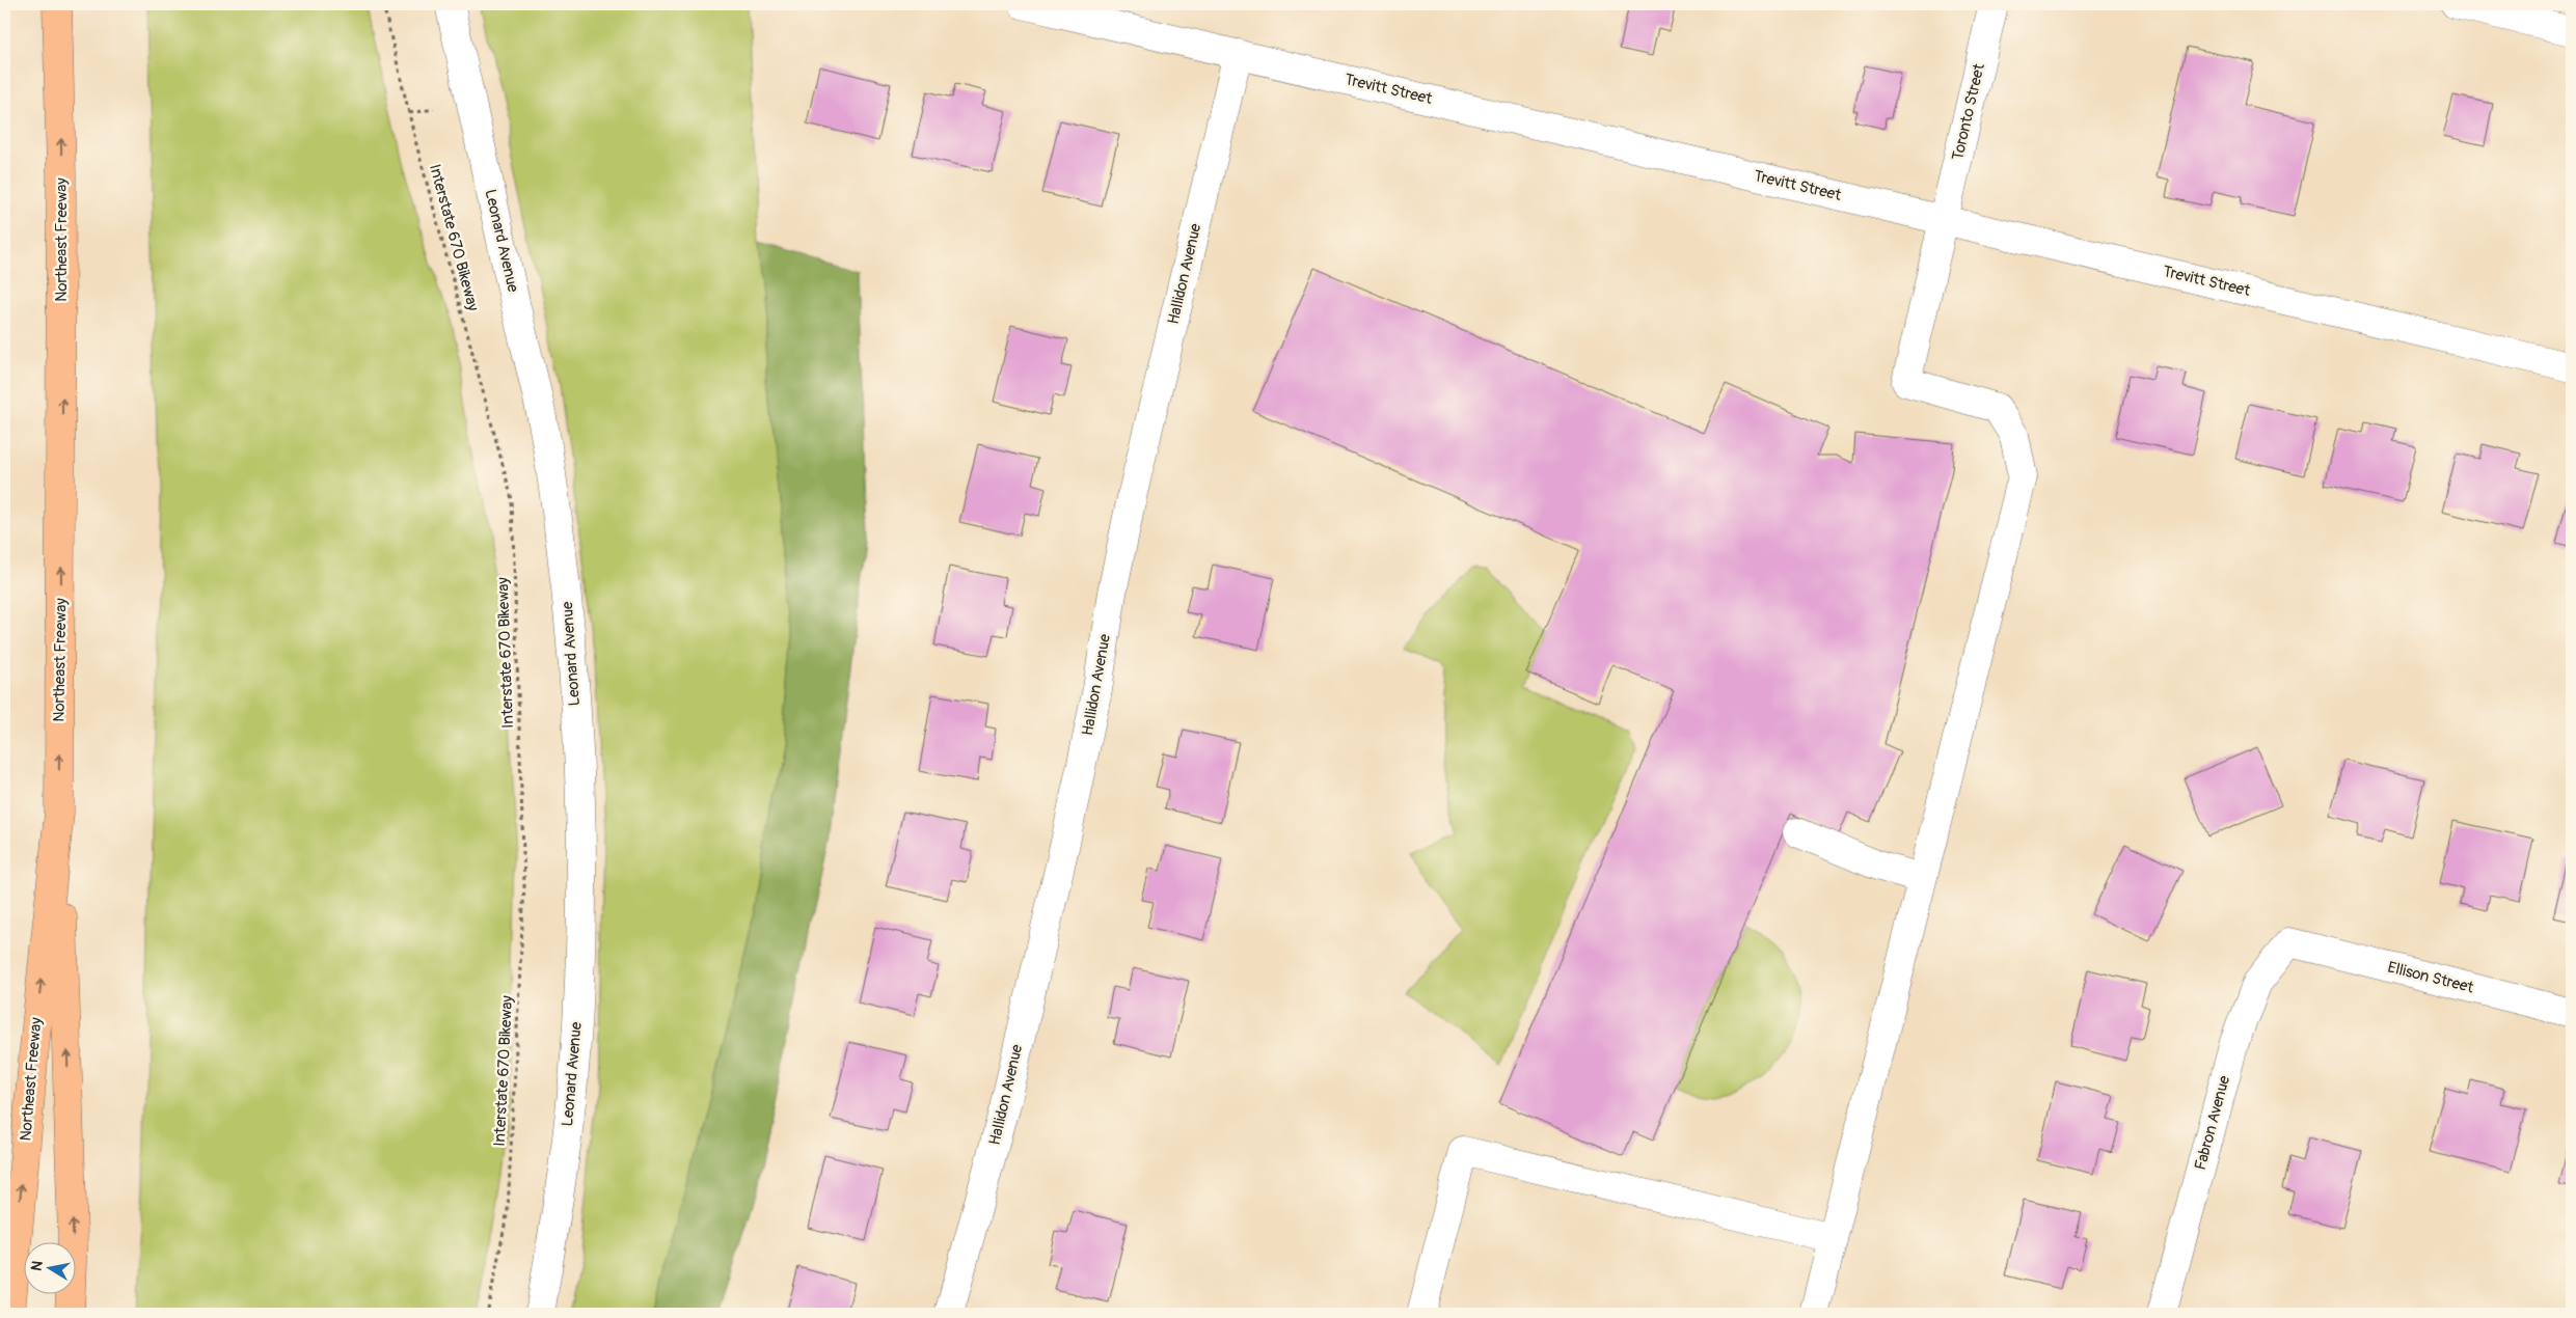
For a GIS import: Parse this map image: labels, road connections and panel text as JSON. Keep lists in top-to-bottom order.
{
  "streets": {
    "highway": ["Northeast Freeway"],
    "street": [
      "Trevitt Street",
      "Toronto Street",
      "Leonard Avenue",
      "Hallidon Avenue",
      "Ellison Street",
      "Fabron Avenue"
    ],
    "path": ["Interstate 670 Bikeway"]
  },
  "crossings": [
    ["Trevitt Street", "Toronto Street"],
    ["Trevitt Street", "Hallidon Avenue"],
    ["Ellison Street", "Fabron Avenue"]
  ],
  "north": "left"
}
